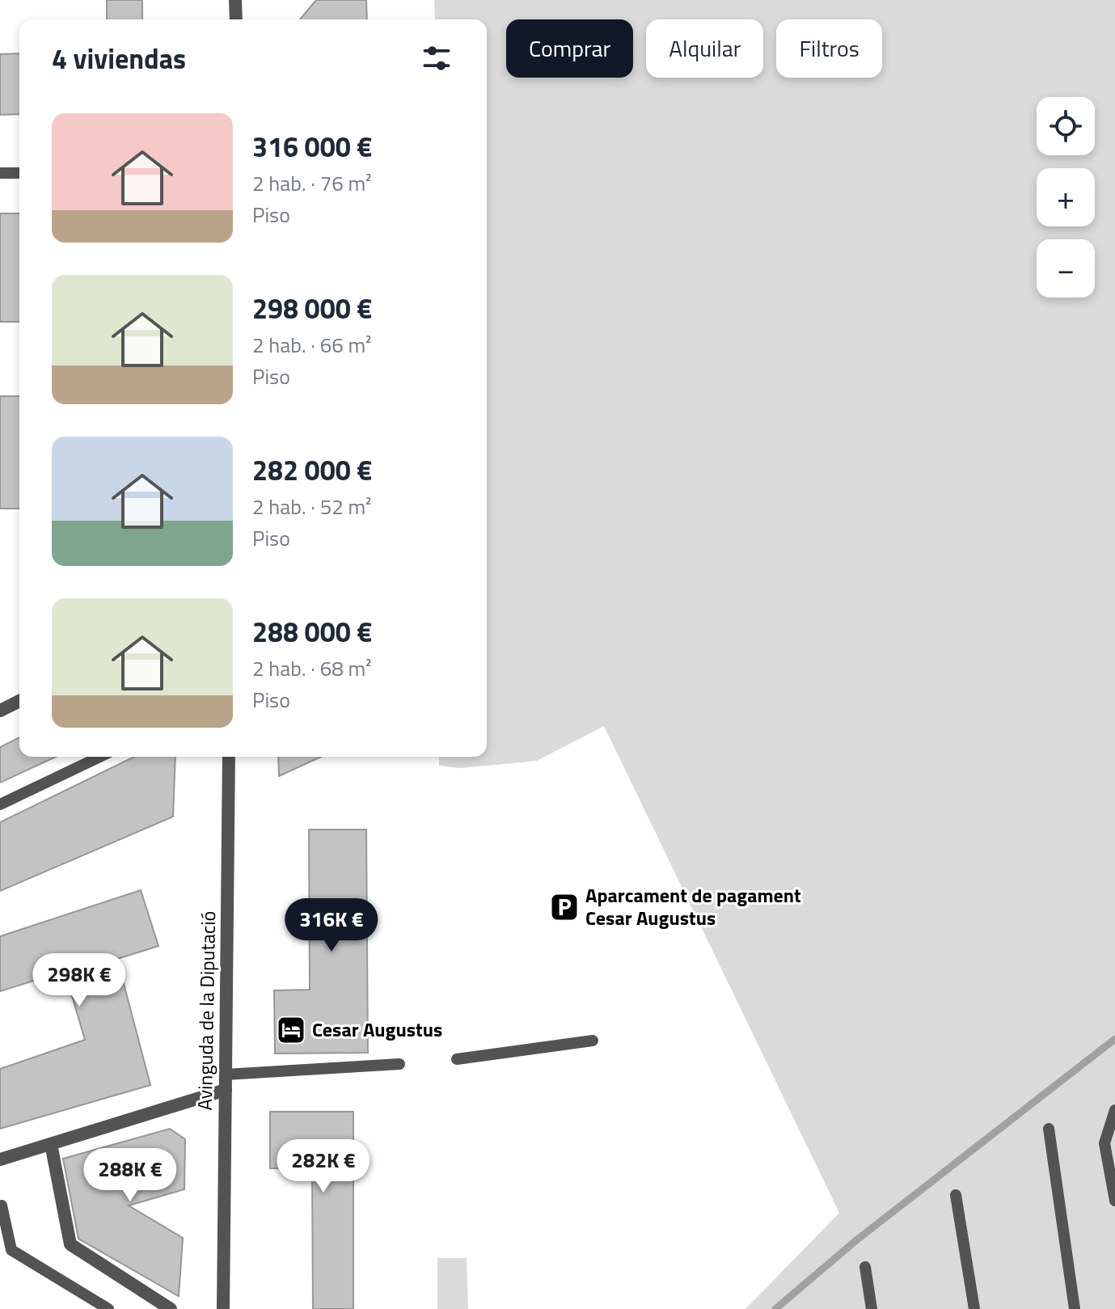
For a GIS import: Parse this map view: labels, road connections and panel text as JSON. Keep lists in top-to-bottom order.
{
  "streets": {
    "street": ["Avinguda de la Diputació"]
  },
  "places": {
    "parking": ["Aparcament de pagament Cesar Augustus"],
    "hotel": ["Cesar Augustus"]
  },
  "page": {
    "chip": ["Comprar", "Alquilar", "Filtros"],
    "heading": "4 viviendas",
    "map_buttons": ["+", "−"],
    "list": [
      {
        "name": "316 000 €",
        "note": "2 hab. · 76 m² · Piso"
      },
      {
        "name": "298 000 €",
        "note": "2 hab. · 66 m² · Piso"
      },
      {
        "name": "282 000 €",
        "note": "2 hab. · 52 m² · Piso"
      },
      {
        "name": "288 000 €",
        "note": "2 hab. · 68 m² · Piso"
      }
    ],
    "price": [
      "316K €",
      "298K €",
      "282K €",
      "288K €"
    ]
  }
}
